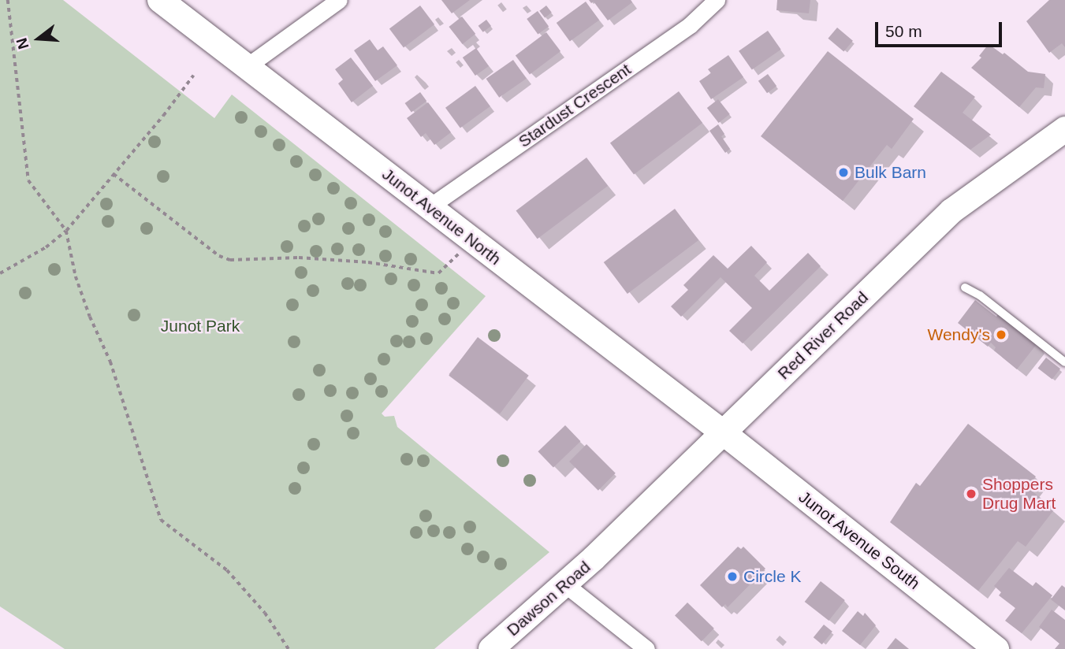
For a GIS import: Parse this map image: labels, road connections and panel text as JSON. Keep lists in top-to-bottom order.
{
  "streets": {
    "main road": [
      "Junot Avenue North",
      "Red River Road",
      "Junot Avenue South",
      "Dawson Road"
    ],
    "street": ["Stardust Crescent"]
  },
  "crossings": [
    ["Stardust Crescent", "Junot Avenue North"],
    ["Junot Avenue North", "Red River Road"],
    ["Junot Avenue North", "Junot Avenue South"],
    ["Red River Road", "Junot Avenue South"],
    ["Red River Road", "Dawson Road"]
  ],
  "parks": ["Junot Park"],
  "places": [
    "Bulk Barn",
    "Wendy's",
    "Shoppers Drug Mart",
    "Circle K"
  ],
  "scale_bar": "50 m",
  "north": "left"
}
